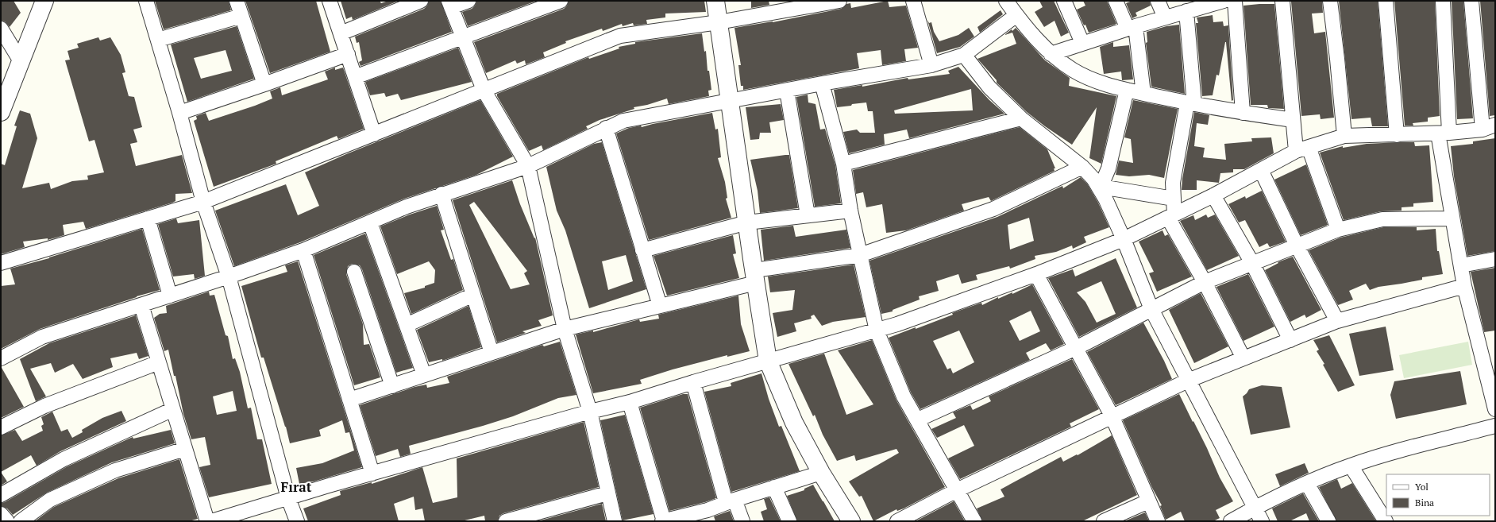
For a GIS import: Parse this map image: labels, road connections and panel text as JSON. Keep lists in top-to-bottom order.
{
  "districts": ["Fırat"],
  "legend": ["Yol", "Bina"]
}
